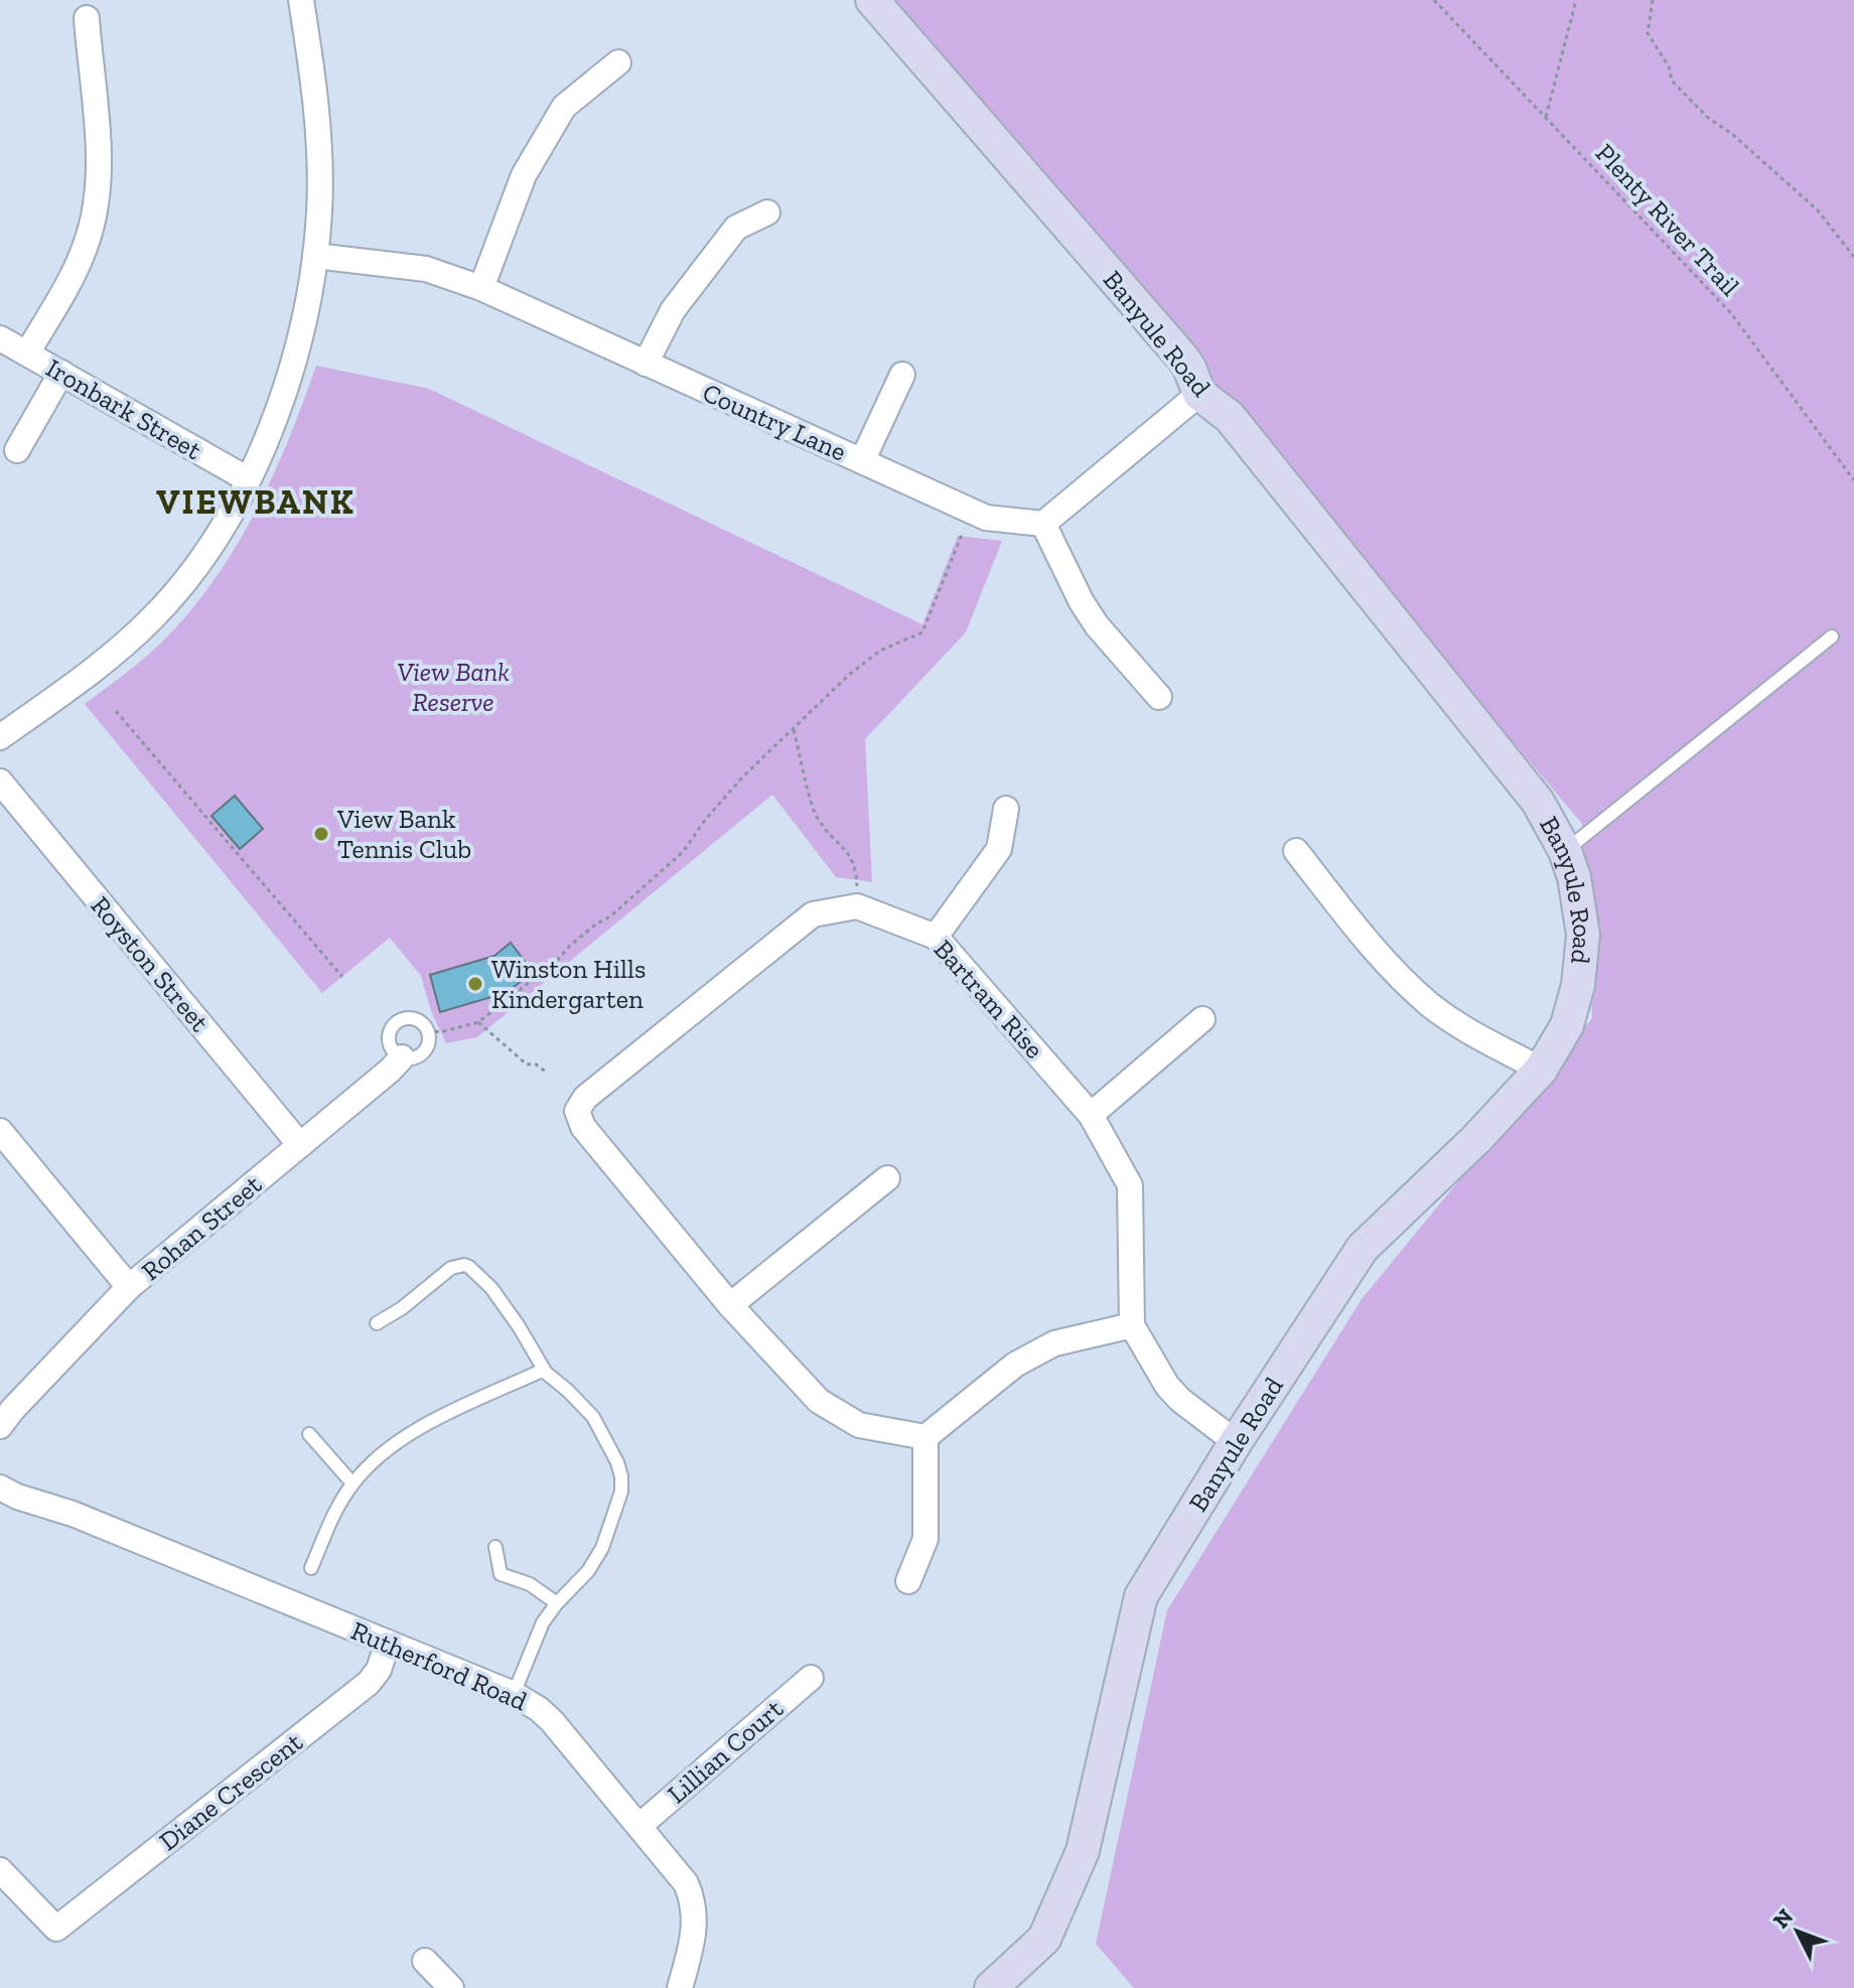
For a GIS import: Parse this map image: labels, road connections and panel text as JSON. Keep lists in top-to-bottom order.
{
  "streets": {
    "street": [
      "Banyule Road",
      "Ironbark Street",
      "Country Lane",
      "Royston Street",
      "Bartram Rise",
      "Rohan Street",
      "Rutherford Road",
      "Lillian Court",
      "Diane Crescent"
    ],
    "path": ["Plenty River Trail"]
  },
  "crossings": [
    ["Banyule Road", "Bartram Rise"],
    ["Royston Street", "Rohan Street"],
    ["Rutherford Road", "Lillian Court"],
    ["Rutherford Road", "Diane Crescent"]
  ],
  "districts": ["VIEWBANK"],
  "parks": ["View Bank Reserve"],
  "places": ["View Bank Tennis Club", "Winston Hills Kindergarten"],
  "north": "top left"
}
